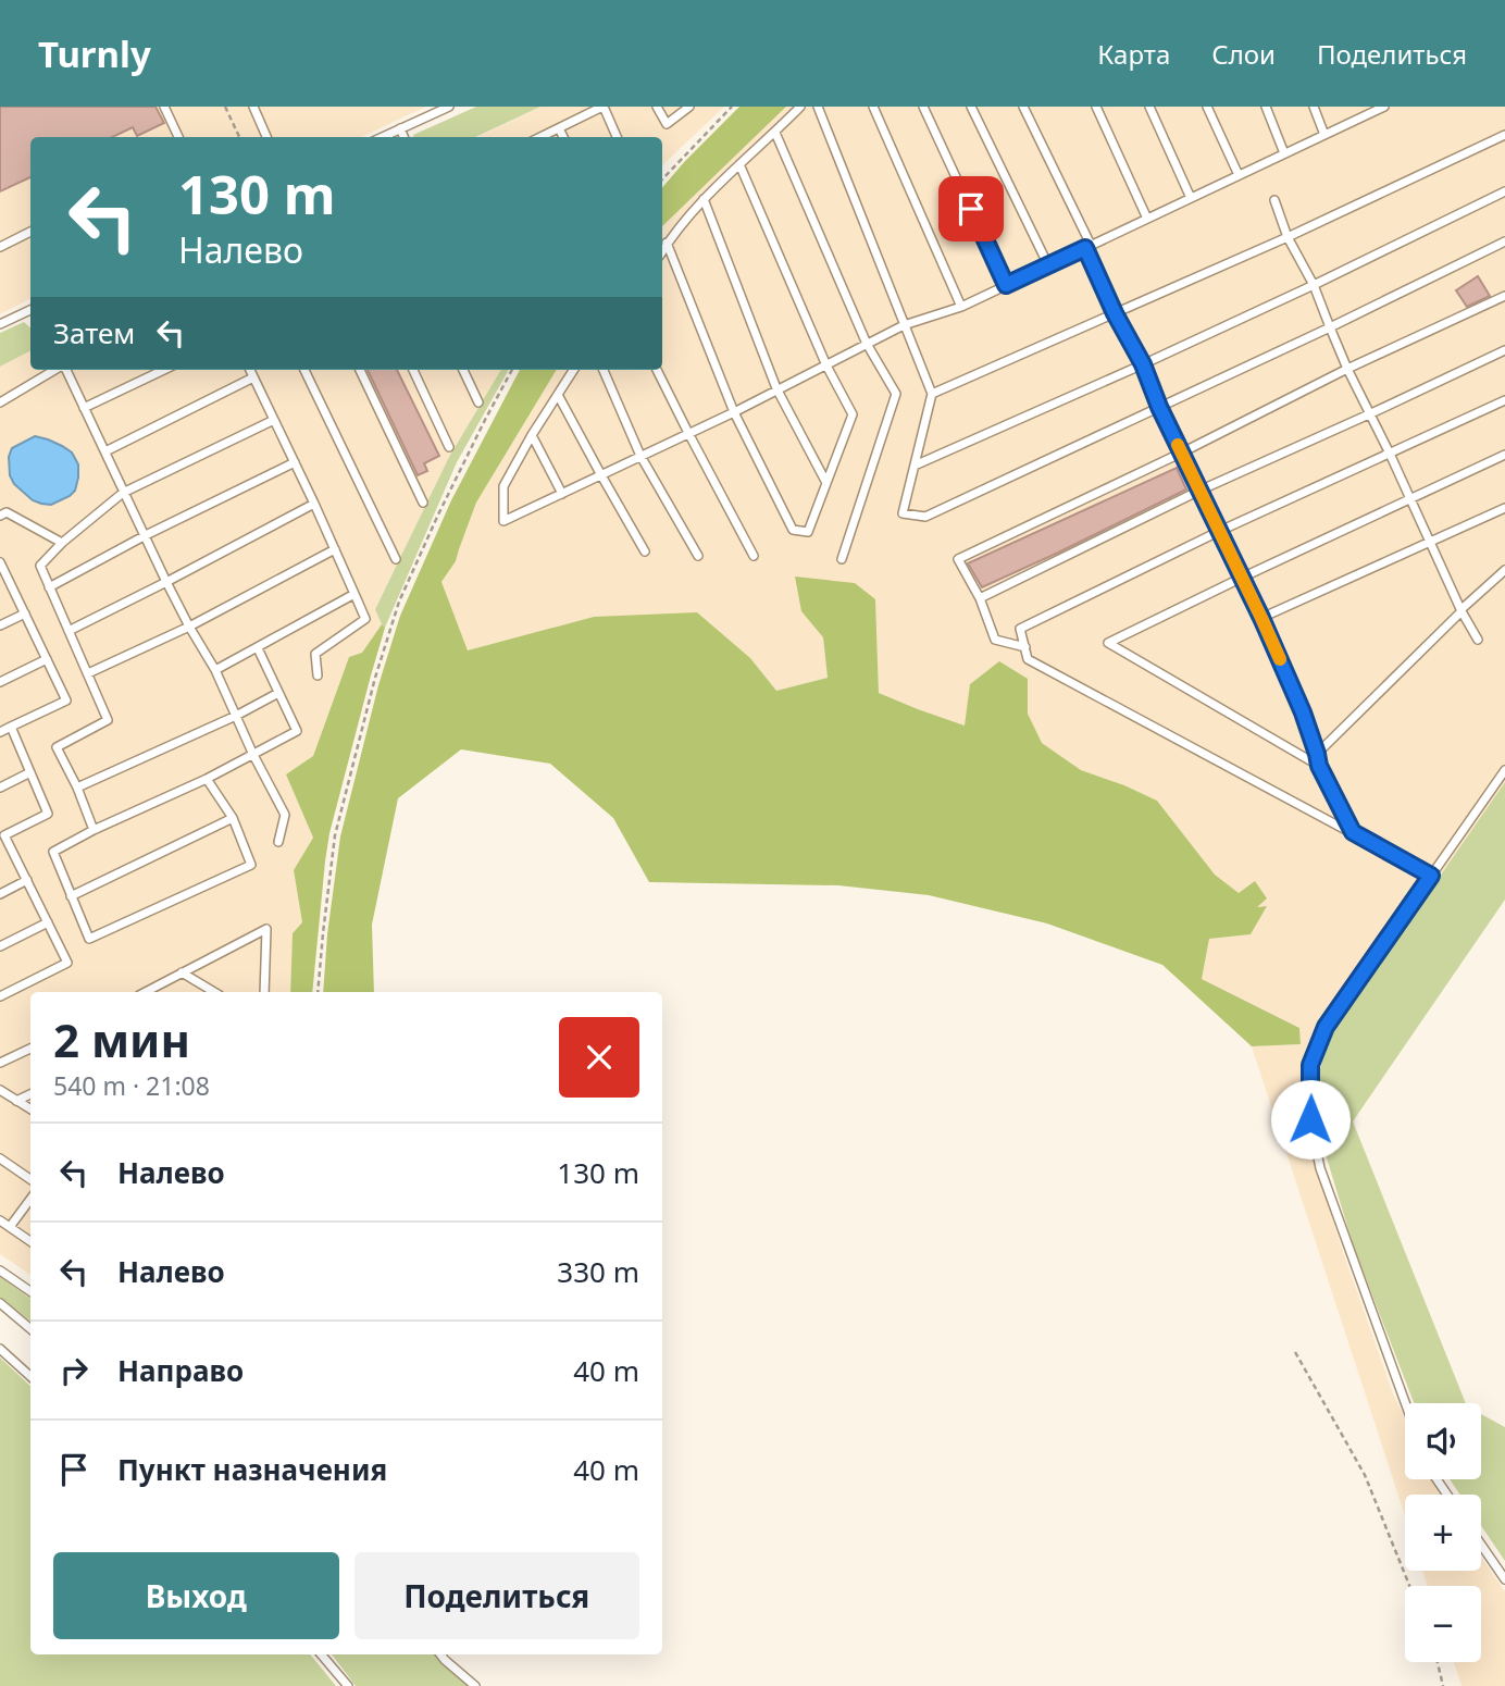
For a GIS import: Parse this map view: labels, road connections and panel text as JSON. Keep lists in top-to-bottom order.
{
  "page": {
    "header": "Turnly",
    "nav": ["Карта", "Слои", "Поделиться"],
    "turn": ["130 m", "Налево"],
    "then": "Затем",
    "heading": ["2 мин", "540 m · 21:08"],
    "list": [
      {
        "name": "Налево",
        "value": "130 m"
      },
      {
        "name": "Налево",
        "value": "330 m"
      },
      {
        "name": "Направо",
        "value": "40 m"
      },
      {
        "name": "Пункт назначения",
        "value": "40 m"
      }
    ],
    "map_buttons": ["+", "−"],
    "buttons": ["Выход", "Поделиться"]
  }
}
